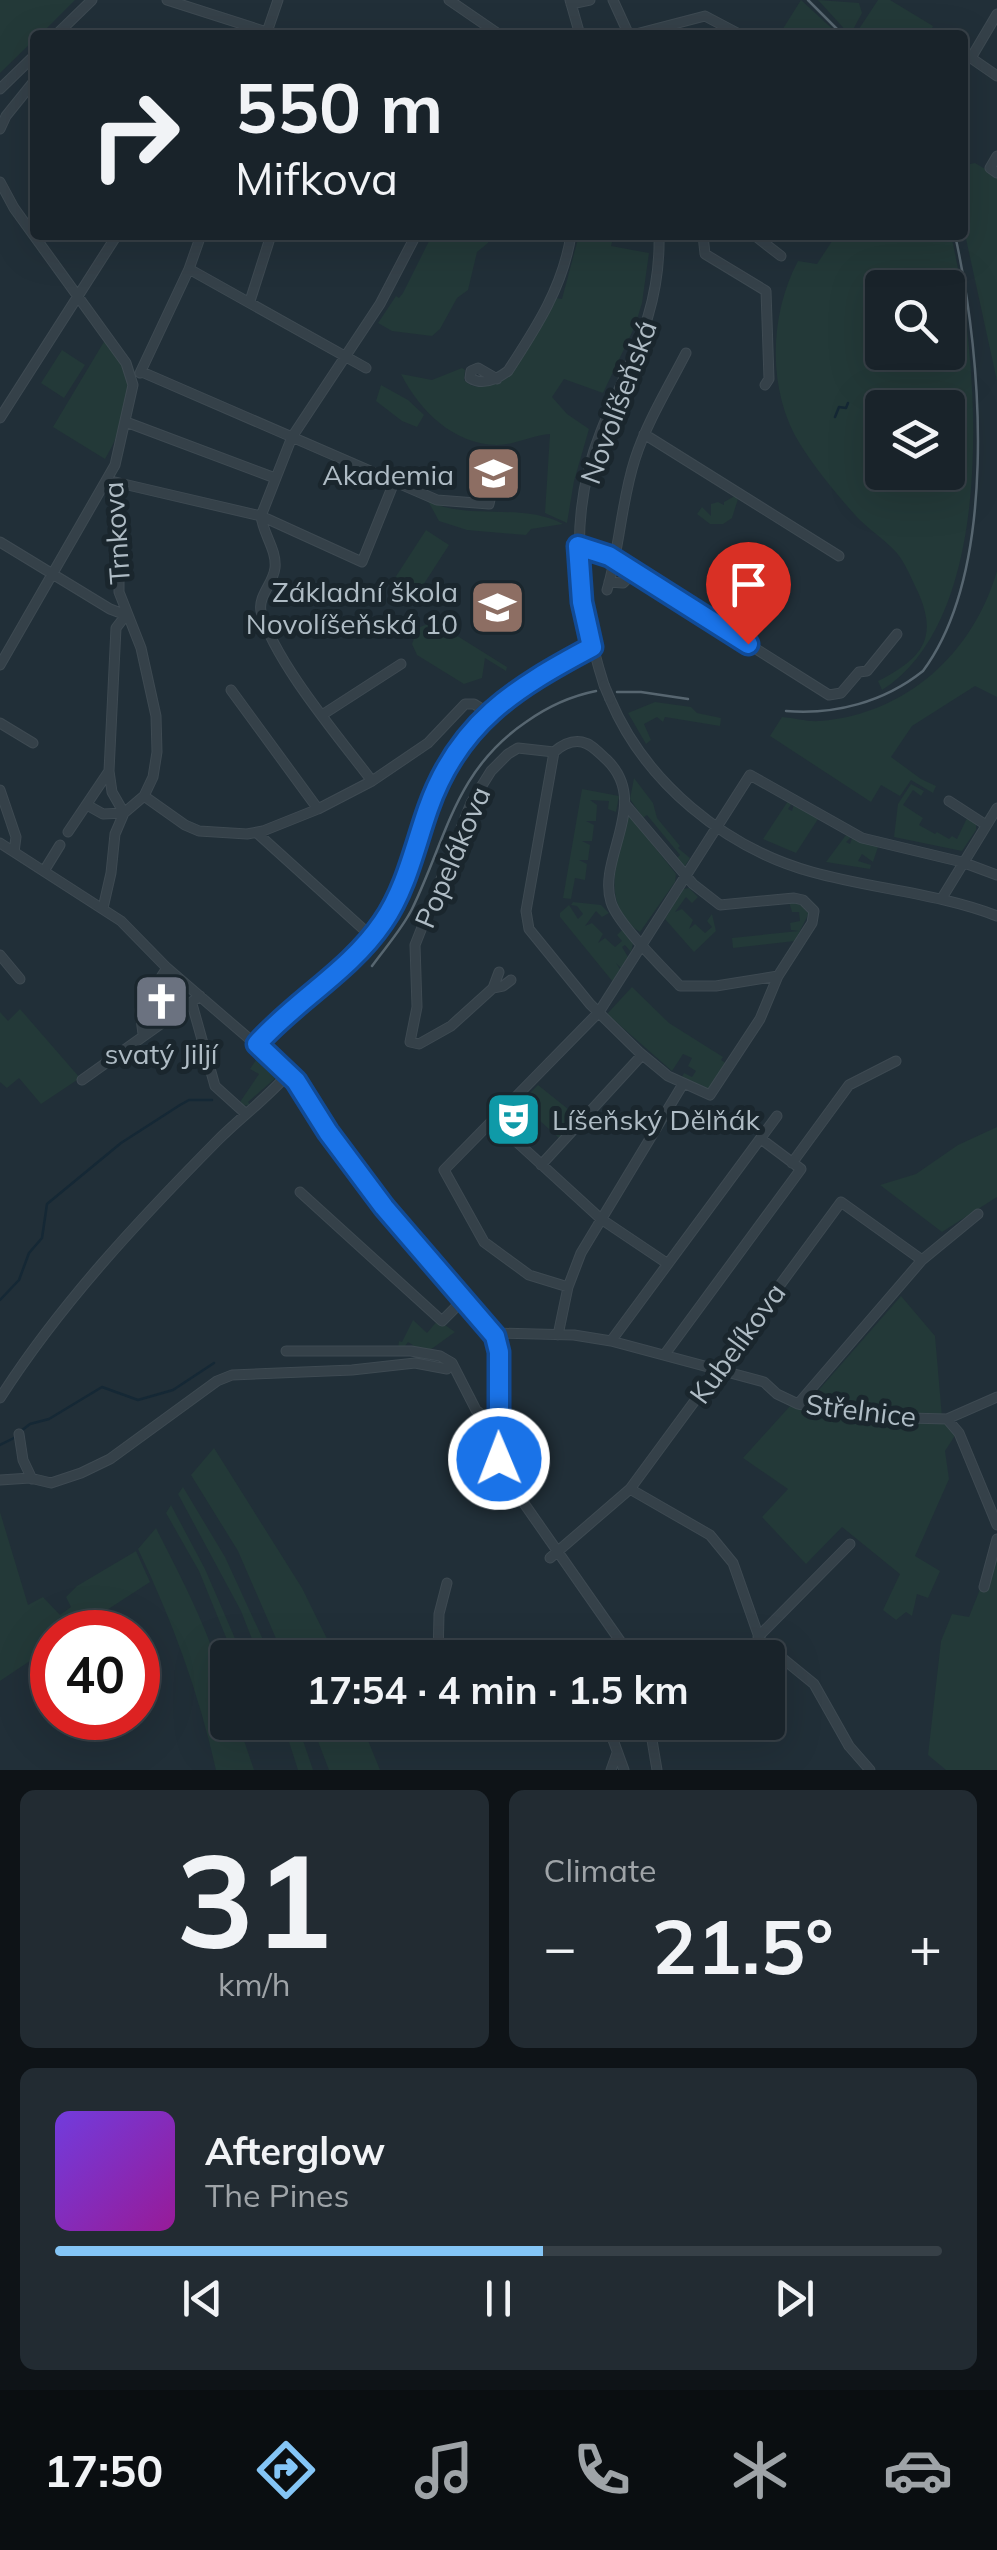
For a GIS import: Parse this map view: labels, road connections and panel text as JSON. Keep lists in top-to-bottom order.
{
  "streets": {
    "street": [
      "Novolíšeňská",
      "Trnkova",
      "Popelákova",
      "Kubelíkova",
      "Střelnice"
    ]
  },
  "crossings": [
    ["Kubelíkova", "Střelnice"]
  ],
  "places": {
    "school or university": ["Akademia", "Základní škola Novolíšeňská 10"],
    "church": ["svatý Jiljí"],
    "theatre": ["Líšeňský Dělňák"]
  },
  "page": {
    "turn": ["550 m", "Mifkova"],
    "limit": "40",
    "trip": "17:54 · 4 min · 1.5 km",
    "tile": [
      ["31", "km/h"],
      "Climate"
    ],
    "heat": ["−", "21.5°", "+"],
    "song": ["Afterglow", "The Pines"],
    "tabs": "17:50"
  }
}
